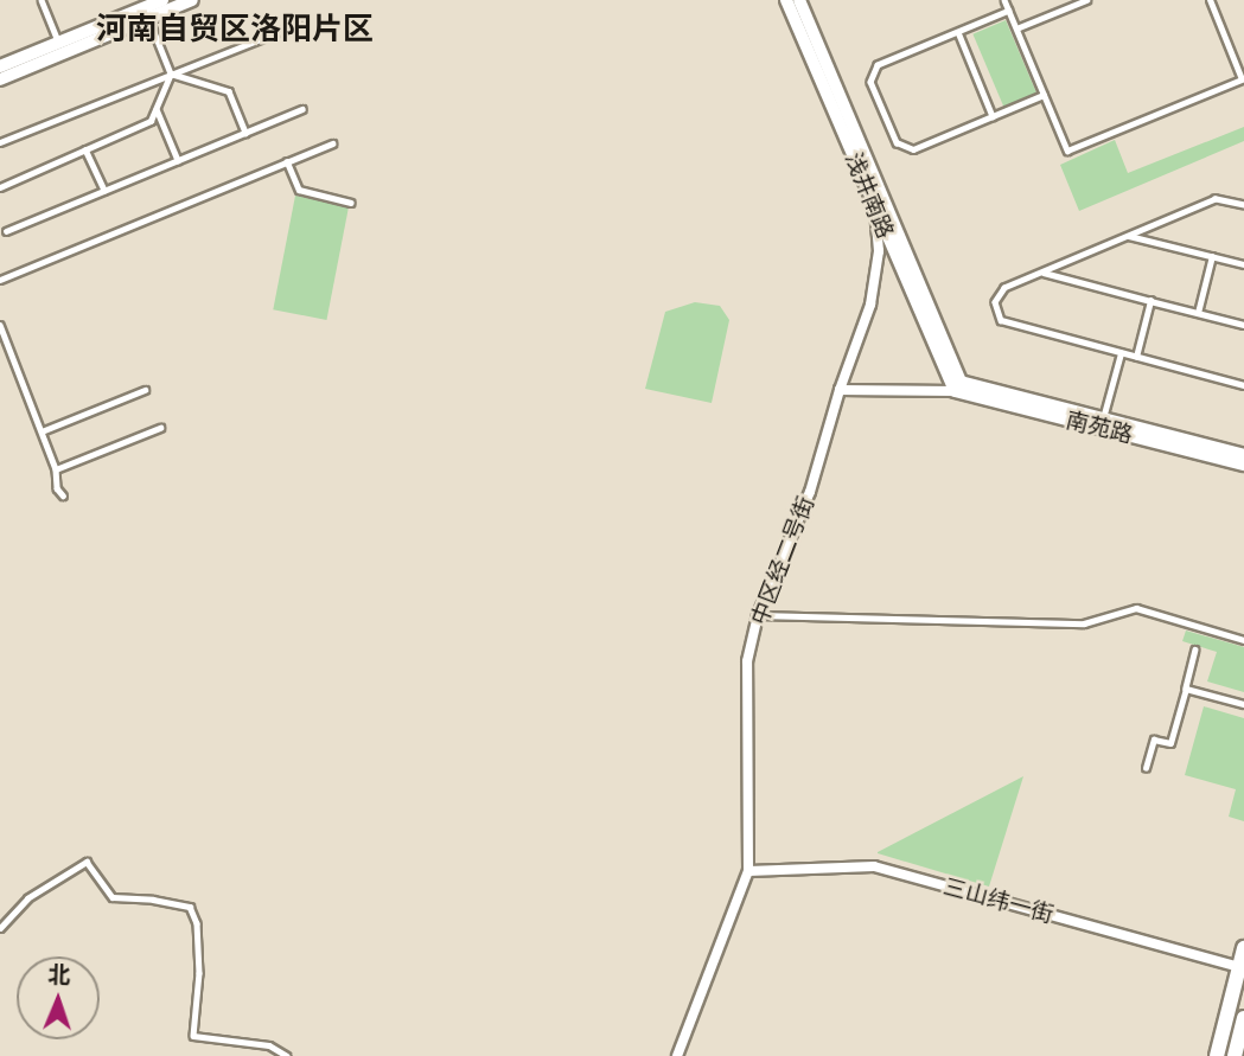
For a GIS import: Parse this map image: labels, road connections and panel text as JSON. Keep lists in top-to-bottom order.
{
  "streets": {
    "street": [
      "浅井南路",
      "南苑路",
      "中区经二号街",
      "三山纬一街"
    ]
  },
  "crossings": [
    ["浅井南路", "南苑路"],
    ["浅井南路", "中区经二号街"],
    ["中区经二号街", "三山纬一街"]
  ],
  "districts": ["河南自贸区洛阳片区"],
  "north": "top"
}
